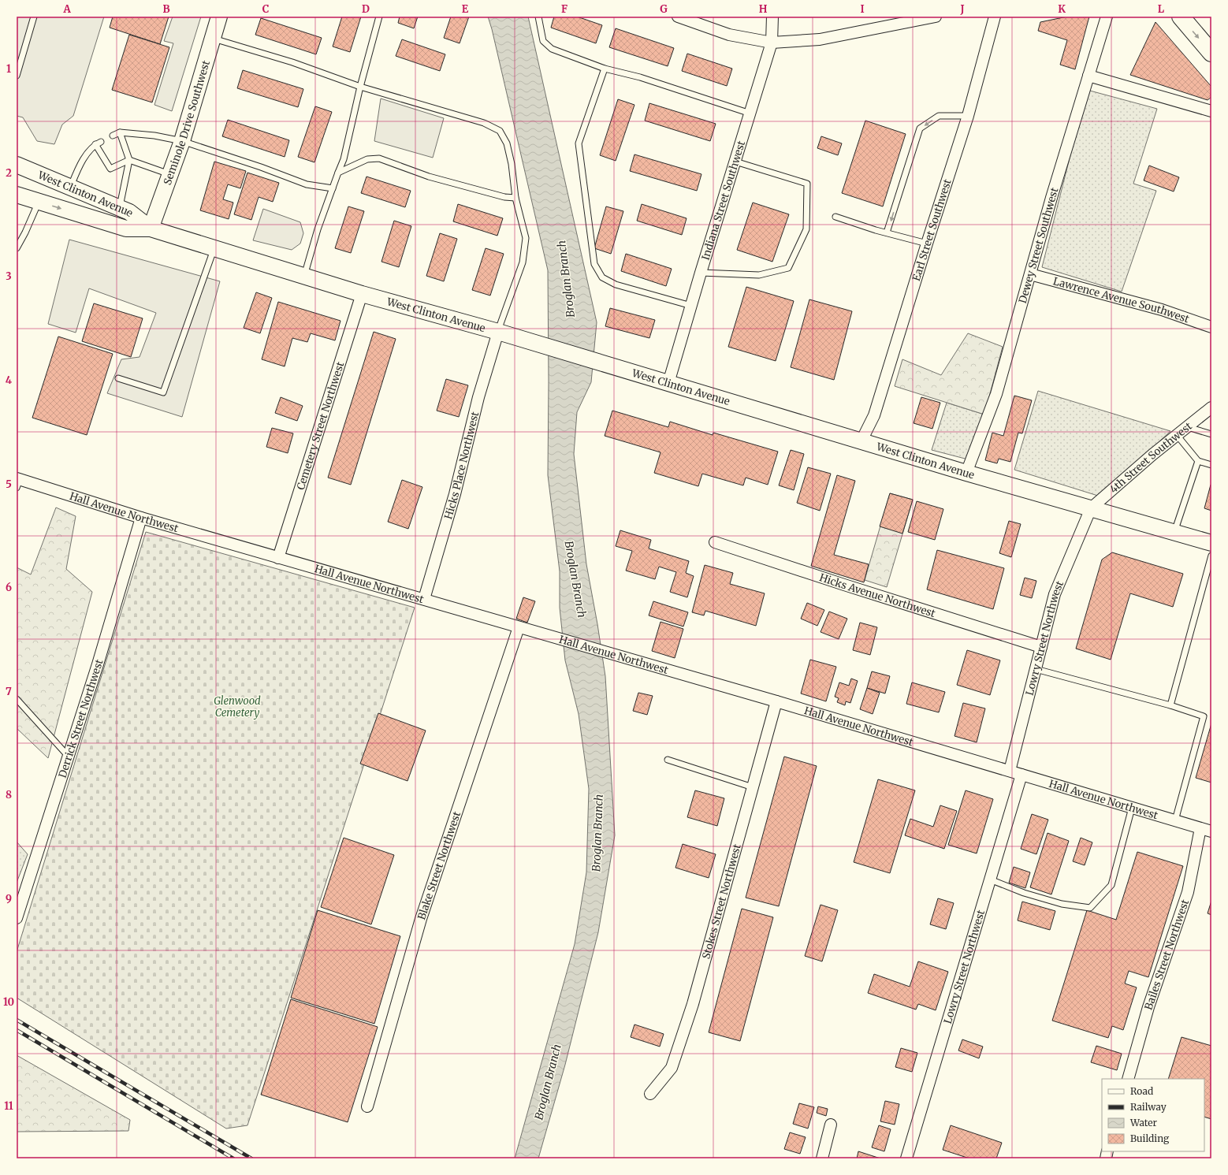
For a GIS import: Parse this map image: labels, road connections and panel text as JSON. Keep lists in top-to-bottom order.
{
  "streets": {
    "street": [
      "Seminole Drive Southwest",
      "West Clinton Avenue",
      "Indiana Street Southwest",
      "Earl Street Southwest",
      "Dewey Street Southwest",
      "Lawrence Avenue Southwest",
      "Cemetery Street Northwest",
      "4th Street Southwest",
      "Hicks Place Northwest",
      "Hall Avenue Northwest",
      "Hicks Avenue Northwest",
      "Lowry Street Northwest",
      "Derrick Street Northwest",
      "Blake Street Northwest",
      "Stokes Street Northwest",
      "Bailes Street Northwest"
    ]
  },
  "crossings": [
    ["Seminole Drive Southwest", "West Clinton Avenue"],
    ["West Clinton Avenue", "Indiana Street Southwest"],
    ["West Clinton Avenue", "Earl Street Southwest"],
    ["West Clinton Avenue", "Dewey Street Southwest"],
    ["West Clinton Avenue", "Cemetery Street Northwest"],
    ["West Clinton Avenue", "4th Street Southwest"],
    ["West Clinton Avenue", "Hicks Place Northwest"],
    ["West Clinton Avenue", "Lowry Street Northwest"],
    ["Dewey Street Southwest", "Lawrence Avenue Southwest"],
    ["Cemetery Street Northwest", "Hall Avenue Northwest"],
    ["4th Street Southwest", "Lowry Street Northwest"],
    ["Hicks Place Northwest", "Hall Avenue Northwest"],
    ["Hall Avenue Northwest", "Lowry Street Northwest"],
    ["Hall Avenue Northwest", "Derrick Street Northwest"],
    ["Hall Avenue Northwest", "Blake Street Northwest"],
    ["Hall Avenue Northwest", "Stokes Street Northwest"],
    ["Hall Avenue Northwest", "Bailes Street Northwest"],
    ["Hicks Avenue Northwest", "Lowry Street Northwest"]
  ],
  "water": ["Broglan Branch"],
  "parks": ["Glenwood Cemetery"],
  "legend": [
    "Road",
    "Railway",
    "Water",
    "Building"
  ],
  "grid": {
    "columns": [
      "A",
      "B",
      "C",
      "D",
      "E",
      "F",
      "G",
      "H",
      "I",
      "J",
      "K",
      "L"
    ],
    "rows": [
      "1",
      "2",
      "3",
      "4",
      "5",
      "6",
      "7",
      "8",
      "9",
      "10",
      "11"
    ]
  }
}
